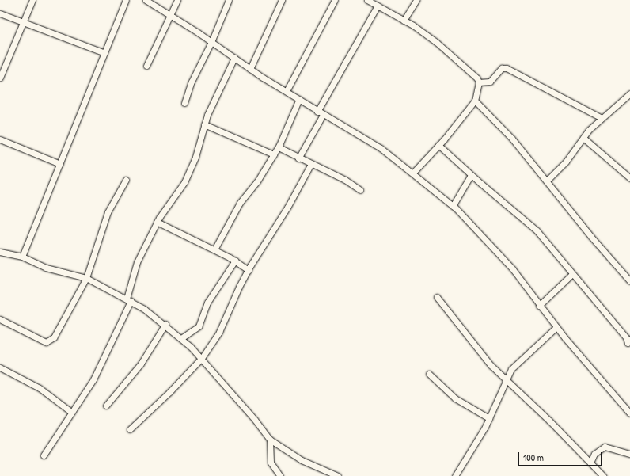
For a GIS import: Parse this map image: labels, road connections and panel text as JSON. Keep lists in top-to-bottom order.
{
  "scale_bar": "100 m"
}
